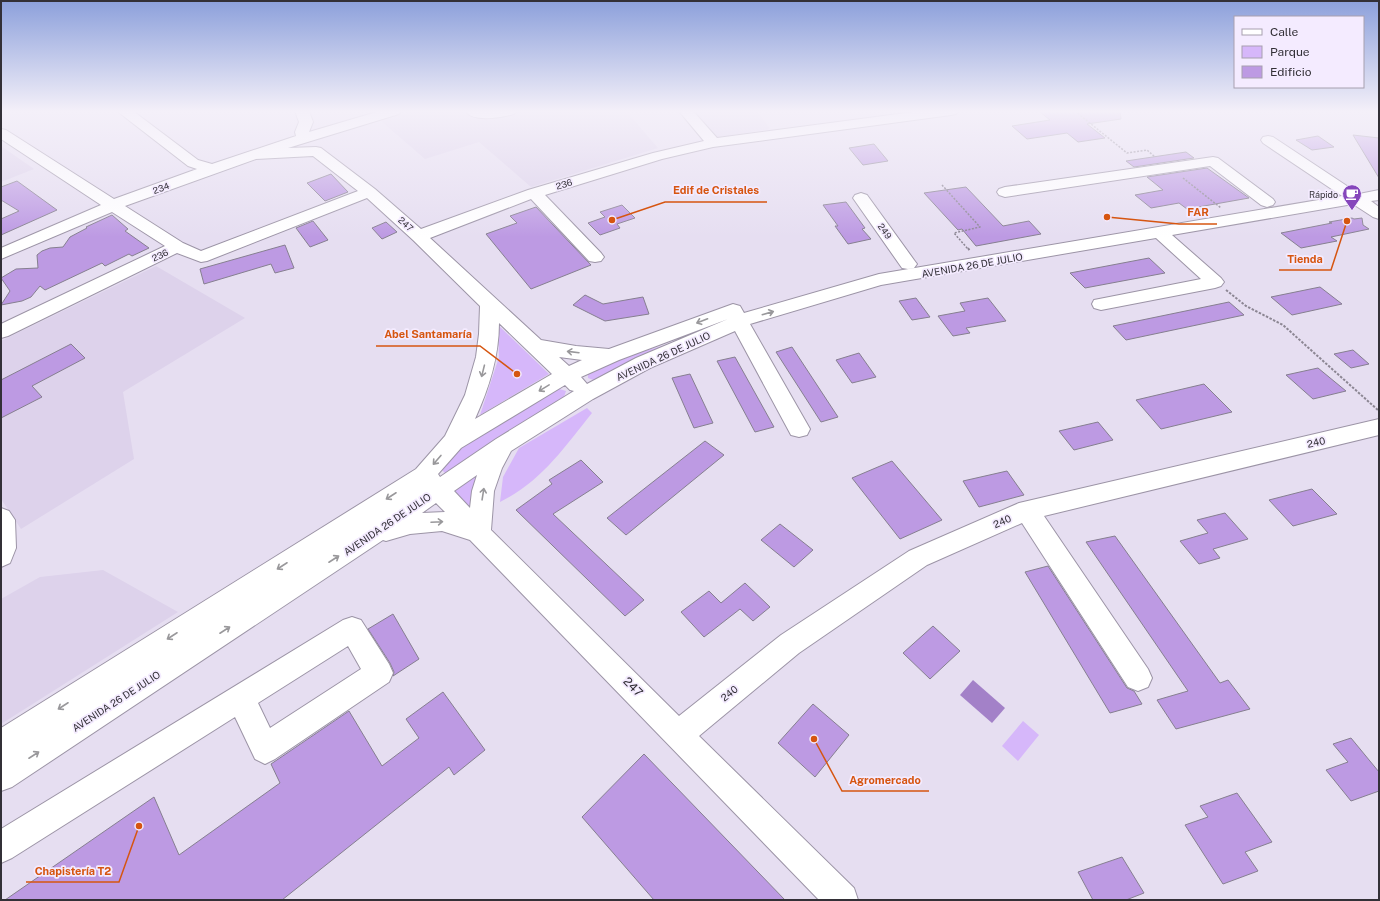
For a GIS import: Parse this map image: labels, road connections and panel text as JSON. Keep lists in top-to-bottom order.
{
  "streets": {
    "street": [
      "236",
      "234",
      "247",
      "249",
      "AVENIDA 26 DE JULIO",
      "240"
    ]
  },
  "crossings": [
    ["236", "247"],
    ["247", "AVENIDA 26 DE JULIO"],
    ["247", "240"],
    ["249", "AVENIDA 26 DE JULIO"]
  ],
  "places": {
    "cafe": ["Rápido"],
    "other": [
      "FAR",
      "Edif de Cristales",
      "Tienda",
      "Abel Santamaría",
      "Agromercado",
      "Chapistería T2"
    ]
  },
  "legend": ["Calle", "Parque", "Edificio"]
}
